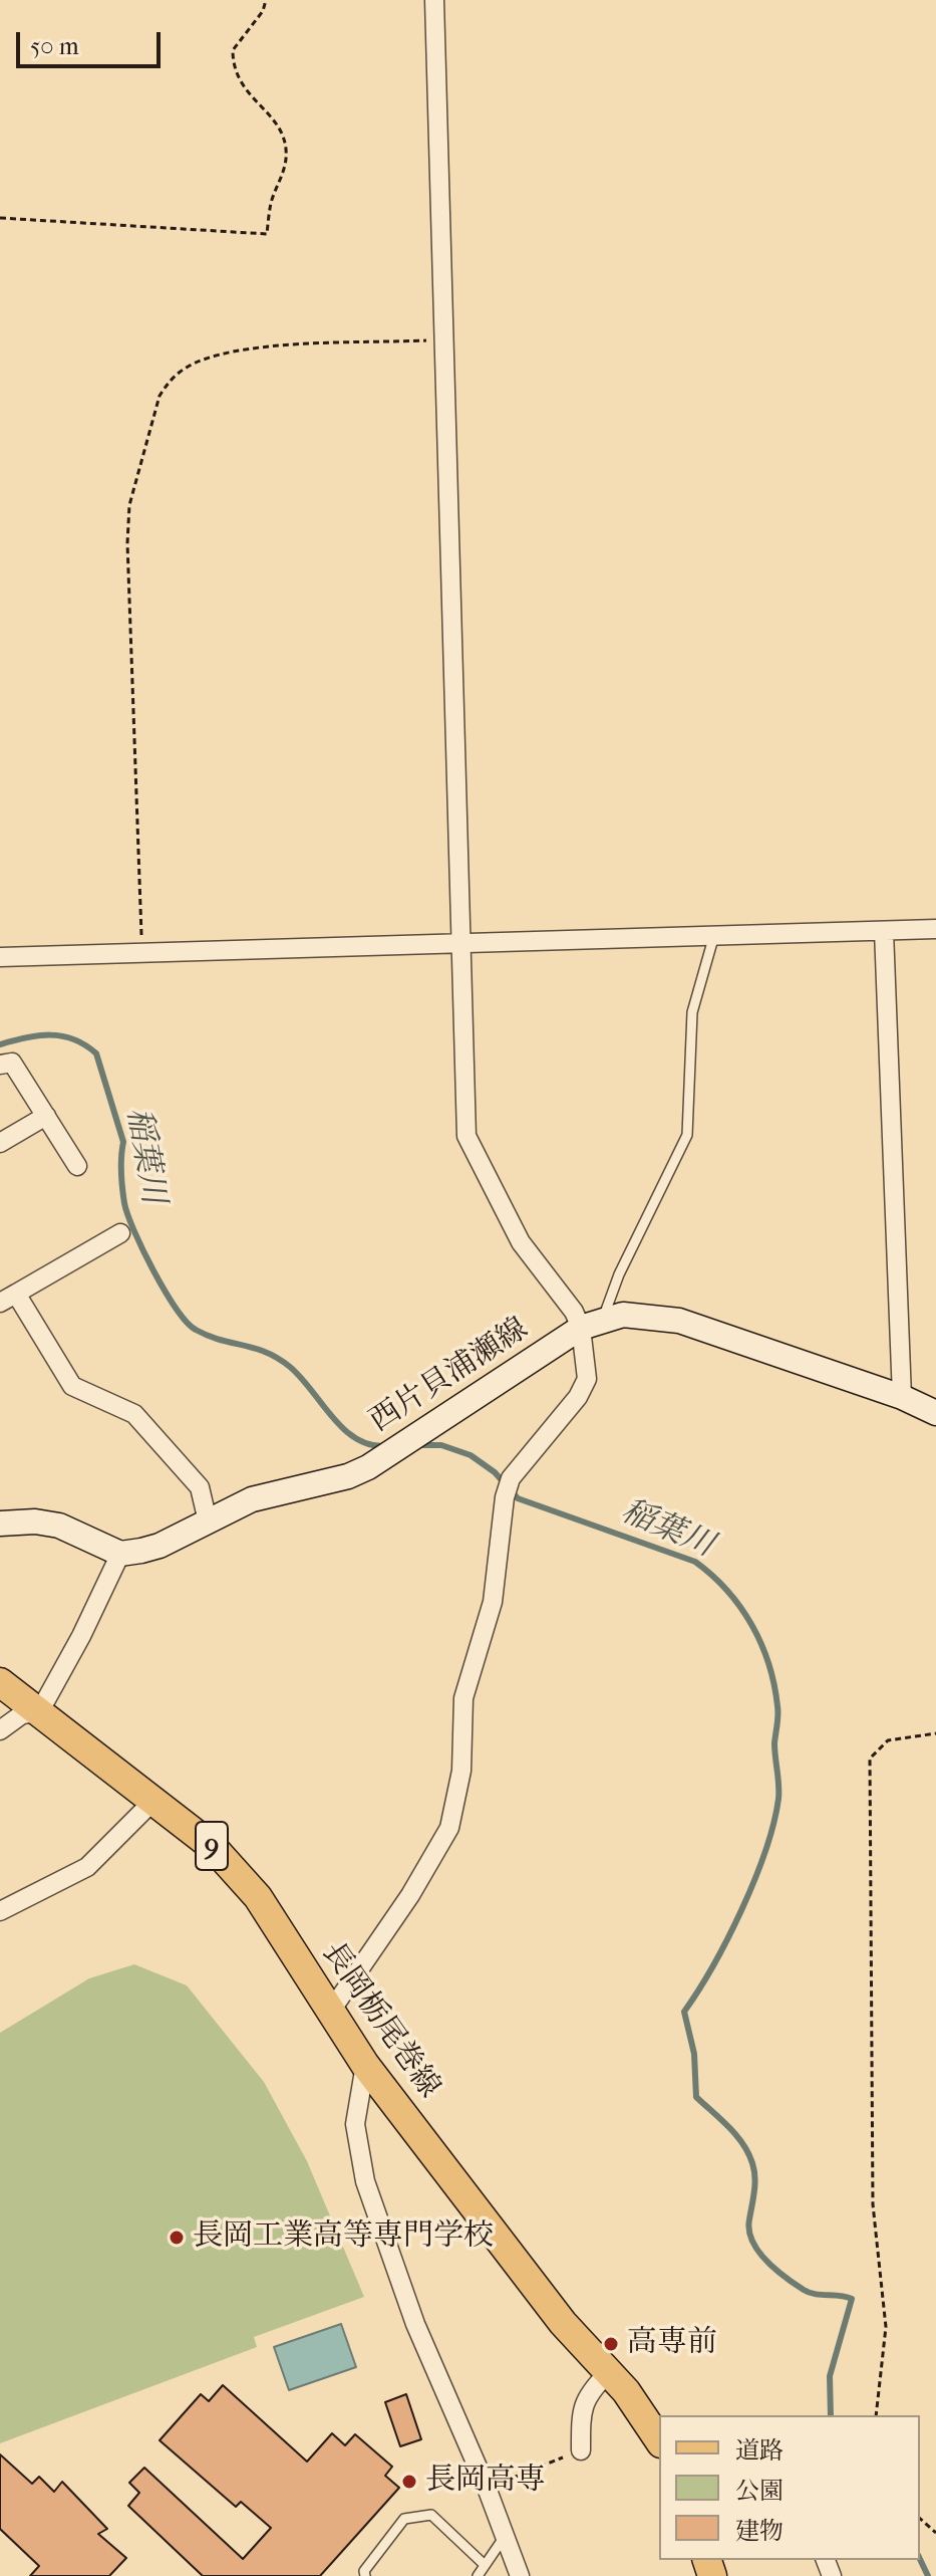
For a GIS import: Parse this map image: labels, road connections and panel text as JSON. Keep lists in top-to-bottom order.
{
  "streets": {
    "main road": ["西片貝浦瀬線", "9", "長岡栃尾巻線"]
  },
  "water": ["稲葉川"],
  "places": ["長岡工業高等専門学校", "高専前", "長岡高専"],
  "legend": ["道路", "公園", "建物"],
  "scale_bar": "50 m"
}
